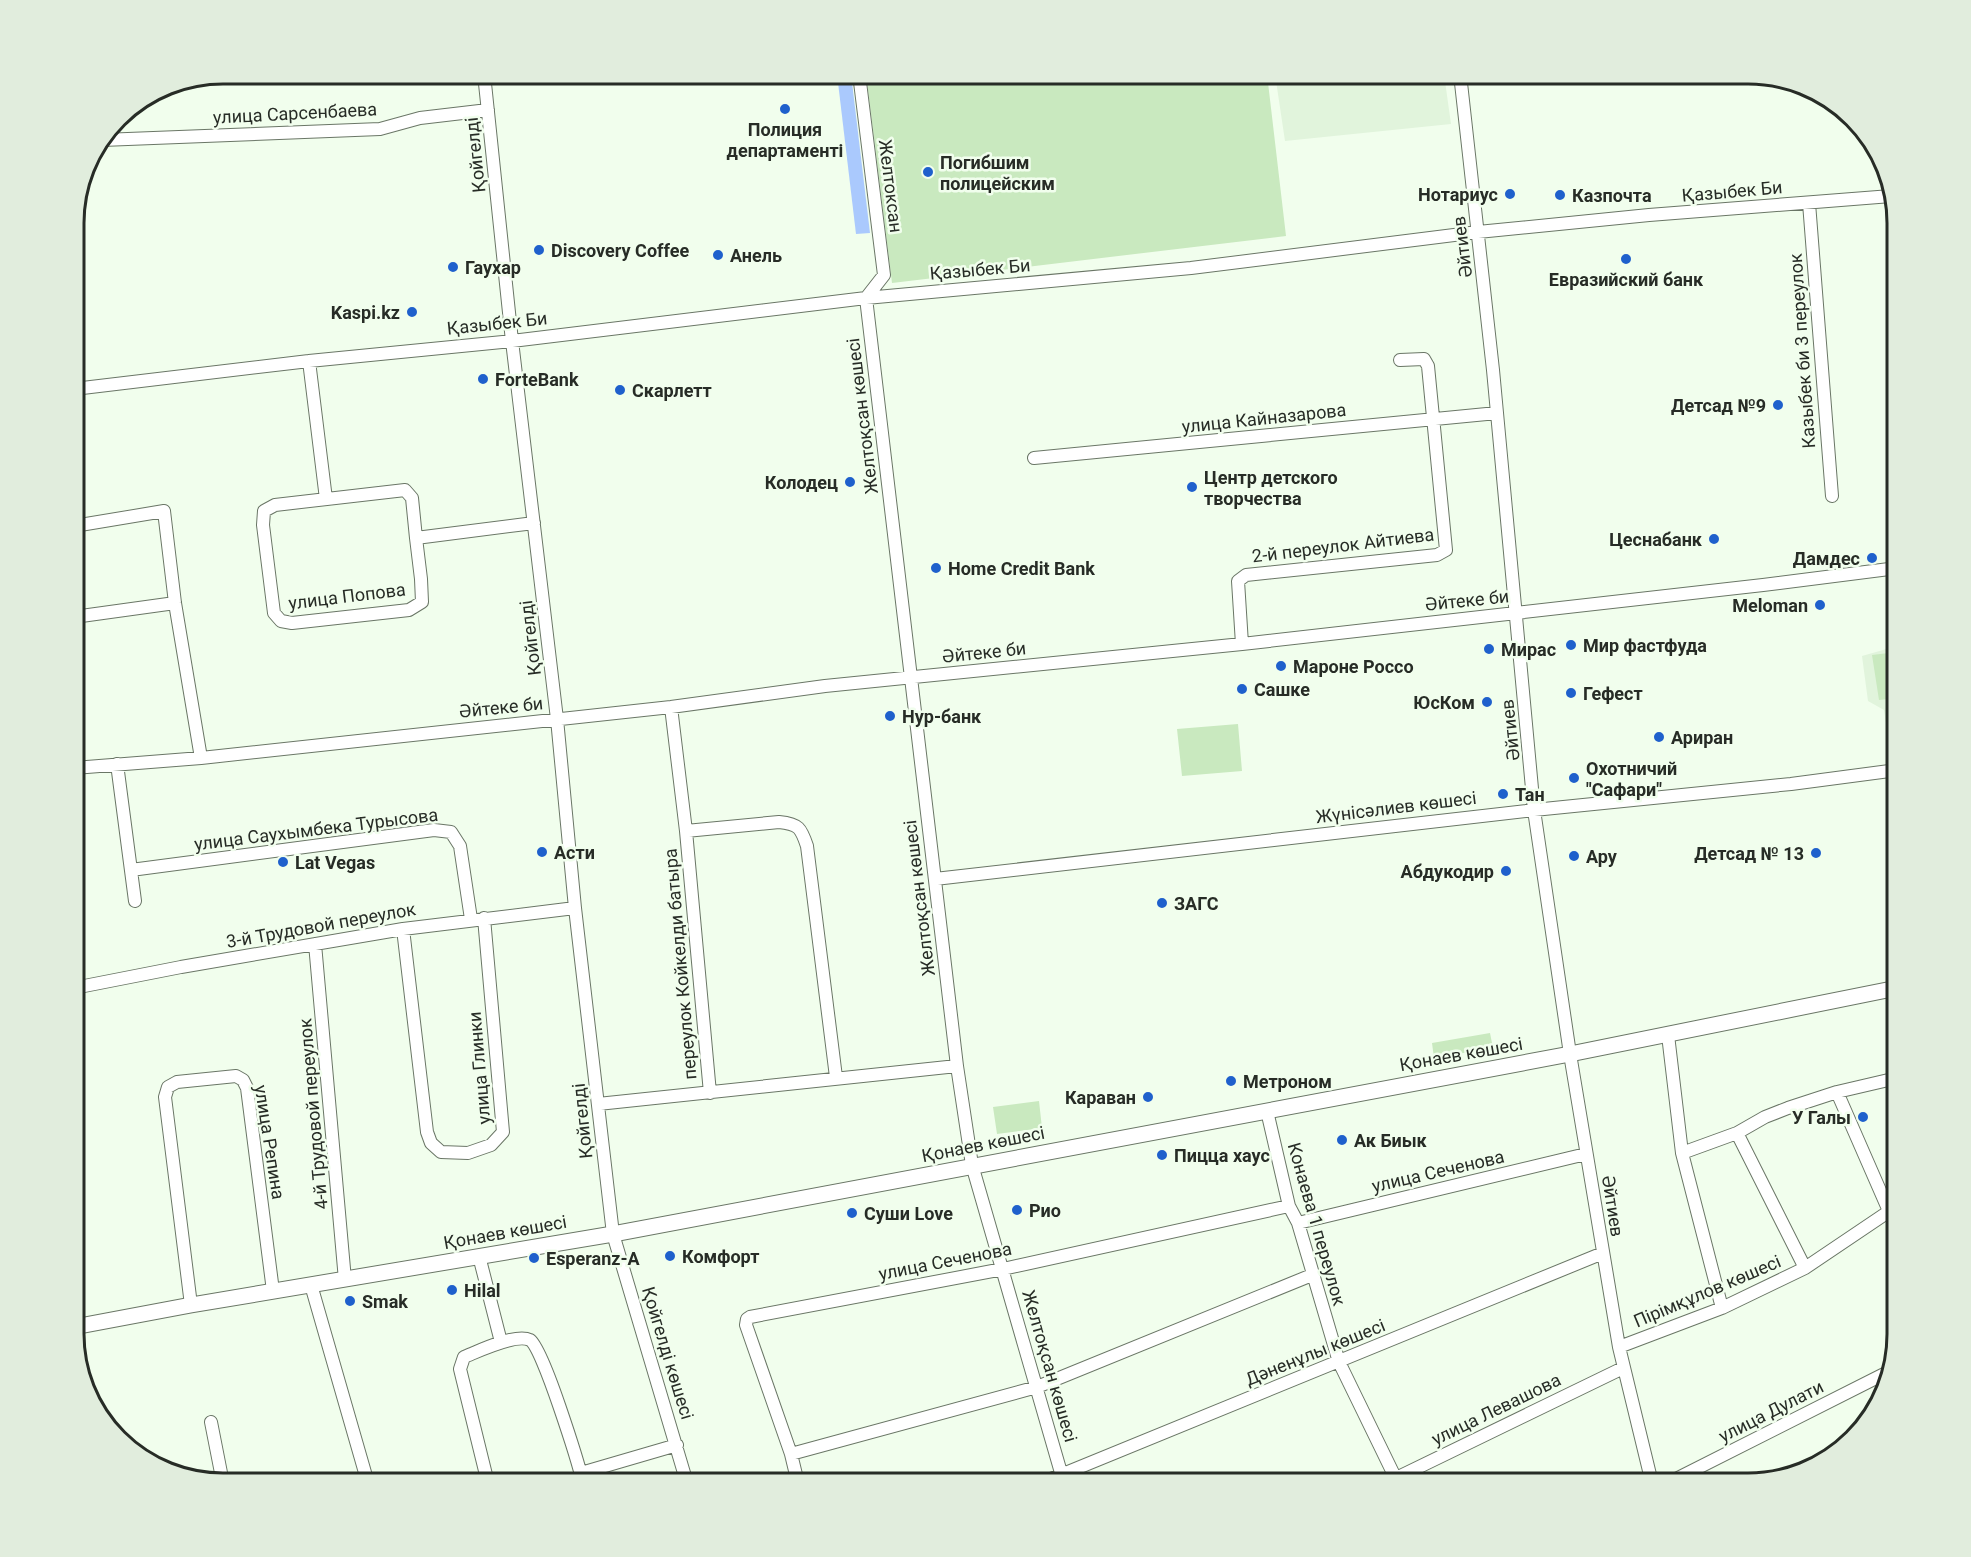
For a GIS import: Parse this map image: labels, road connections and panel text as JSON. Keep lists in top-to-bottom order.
{
  "streets": {
    "main road": ["Қонаев көшесі"],
    "street": [
      "улица Сарсенбаева",
      "Қойгелді",
      "Желтоксан",
      "Қазыбек Би",
      "Әйтиев",
      "Казыбек би 3 переулок",
      "Желтоқсан көшесі",
      "улица Кайназарова",
      "2-й переулок Айтиева",
      "улица Попова",
      "Әйтеке би",
      "Жүнісәлиев көшесі",
      "улица Саухымбека Турысова",
      "3-й Трудовой переулок",
      "переулок Койкелди батыра",
      "улица Глинки",
      "4-й Трудовой переулок",
      "улица Репина",
      "улица Сеченова",
      "Конаева 1 переулок",
      "Пірімқұлов көшесі",
      "Дәненұлы көшесі",
      "Қойгелді көшесі",
      "улица Левашова",
      "улица Дулати"
    ]
  },
  "crossings": [
    ["улица Сарсенбаева", "Қойгелді"],
    ["Қойгелді", "Қазыбек Би"],
    ["Қойгелді", "Әйтеке би"],
    ["Қойгелді", "3-й Трудовой переулок"],
    ["Қойгелді", "переулок Койкелди батыра"],
    ["Қойгелді", "Қонаев көшесі"],
    ["Қойгелді", "Қойгелді көшесі"],
    ["Желтоксан", "Қазыбек Би"],
    ["Желтоксан", "Желтоқсан көшесі"],
    ["Қазыбек Би", "Әйтиев"],
    ["Қазыбек Би", "Казыбек би 3 переулок"],
    ["Қазыбек Би", "Желтоқсан көшесі"],
    ["Әйтиев", "улица Кайназарова"],
    ["Әйтиев", "Әйтеке би"],
    ["Әйтиев", "Жүнісәлиев көшесі"],
    ["Әйтиев", "Қонаев көшесі"],
    ["Әйтиев", "улица Сеченова"],
    ["Әйтиев", "Пірімқұлов көшесі"],
    ["Әйтиев", "Дәненұлы көшесі"],
    ["Әйтиев", "улица Левашова"],
    ["Желтоқсан көшесі", "Әйтеке би"],
    ["Желтоқсан көшесі", "Жүнісәлиев көшесі"],
    ["Желтоқсан көшесі", "переулок Койкелди батыра"],
    ["Желтоқсан көшесі", "Қонаев көшесі"],
    ["Желтоқсан көшесі", "улица Сеченова"],
    ["улица Кайназарова", "2-й переулок Айтиева"],
    ["2-й переулок Айтиева", "Әйтеке би"],
    ["Әйтеке би", "переулок Койкелди батыра"],
    ["улица Саухымбека Турысова", "3-й Трудовой переулок"],
    ["3-й Трудовой переулок", "улица Глинки"],
    ["3-й Трудовой переулок", "4-й Трудовой переулок"],
    ["Қонаев көшесі", "4-й Трудовой переулок"],
    ["Қонаев көшесі", "улица Репина"],
    ["Қонаев көшесі", "Конаева 1 переулок"],
    ["Қонаев көшесі", "Қойгелді көшесі"],
    ["улица Сеченова", "Конаева 1 переулок"],
    ["Конаева 1 переулок", "Дәненұлы көшесі"]
  ],
  "places": [
    "Полиция департаменті",
    "Погибшим полицейским",
    "Нотариус",
    "Казпочта",
    "Discovery Coffee",
    "Анель",
    "Евразийский банк",
    "Гаухар",
    "Kaspi.kz",
    "ForteBank",
    "Скарлетт",
    "Детсад №9",
    "Колодец",
    "Центр детского творчества",
    "Цеснабанк",
    "Дамдес",
    "Home Credit Bank",
    "Meloman",
    "Мир фастфуда",
    "Мирас",
    "Мароне Россо",
    "Сашке",
    "Гефест",
    "ЮсКом",
    "Нур-банк",
    "Ариран",
    "Охотничий \"Сафари\"",
    "Тан",
    "Асти",
    "Детсад № 13",
    "Ару",
    "Lat Vegas",
    "Абдукодир",
    "ЗАГС",
    "Метроном",
    "Караван",
    "У Галы",
    "Ак Биык",
    "Пицца хаус",
    "Рио",
    "Суши Love",
    "Комфорт",
    "Esperanz-A",
    "Hilal",
    "Smak"
  ]
}
